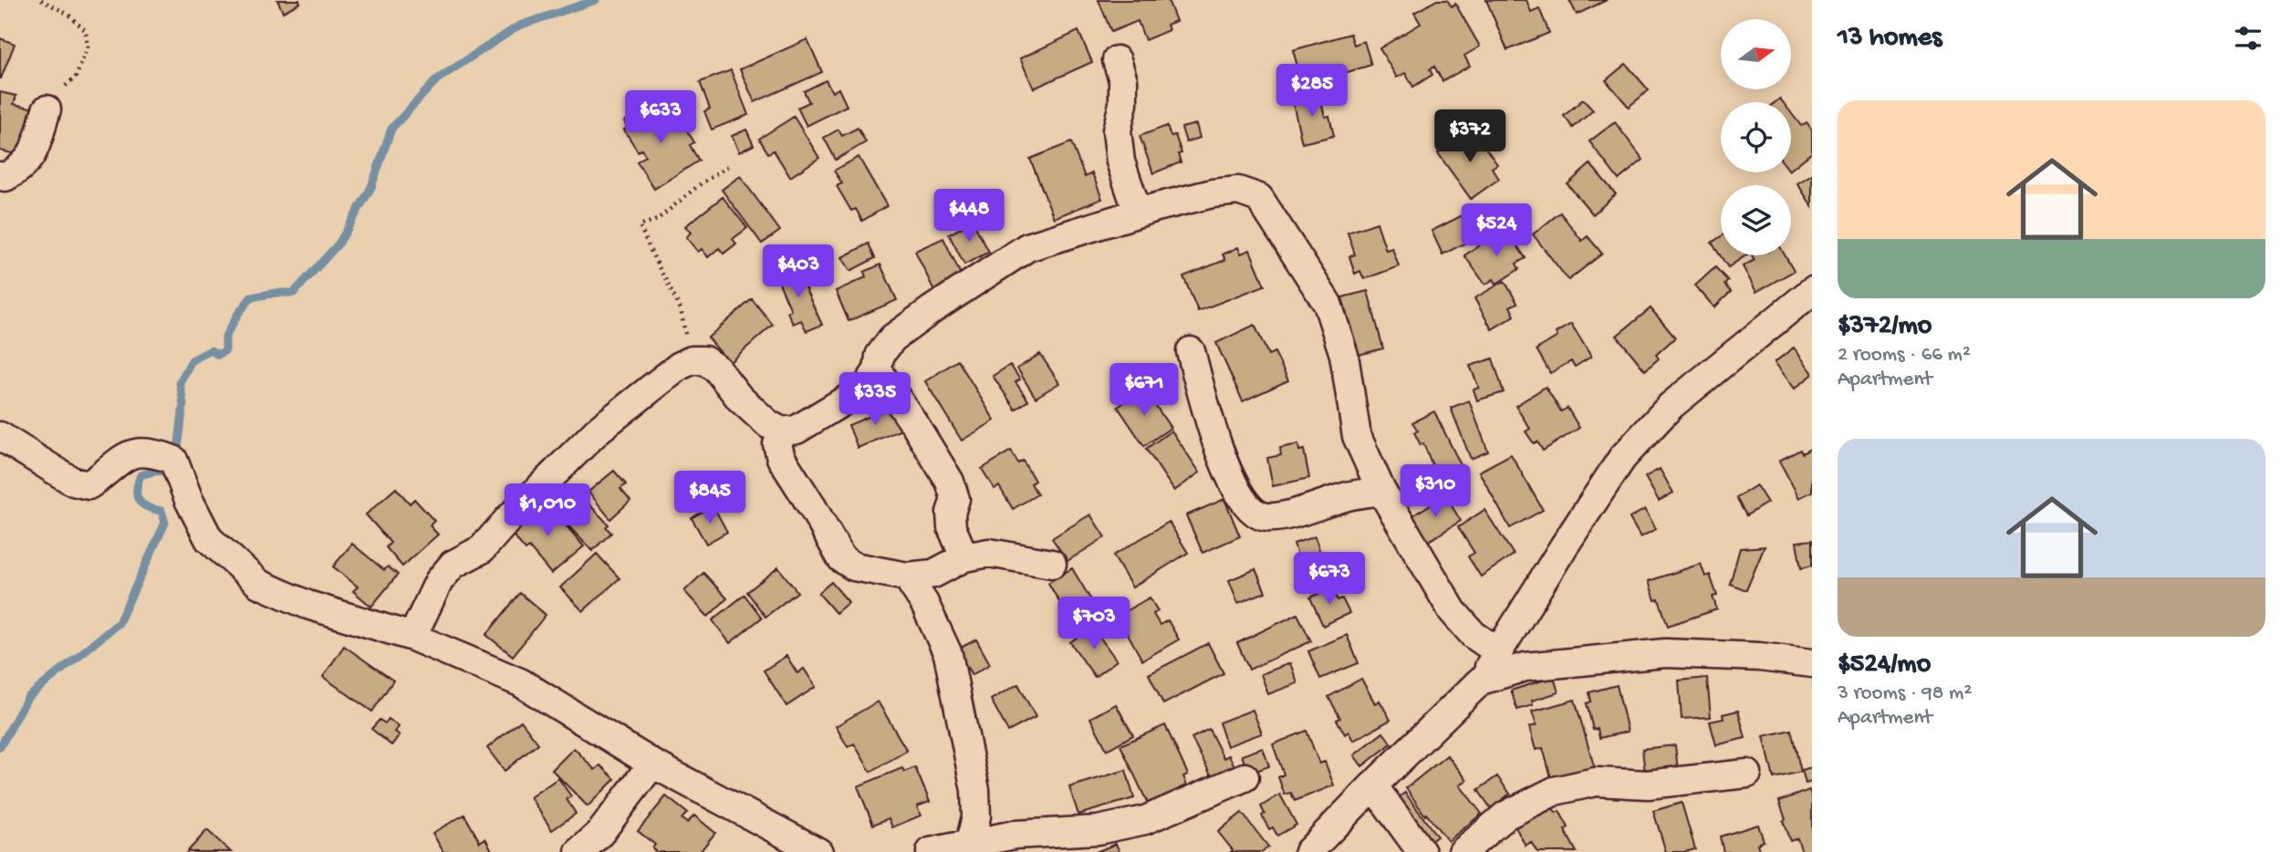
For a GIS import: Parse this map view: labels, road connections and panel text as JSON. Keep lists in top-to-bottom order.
{
  "north": "right",
  "page": {
    "heading": "13 homes",
    "price": [
      "$285",
      "$633",
      "$372",
      "$448",
      "$524",
      "$403",
      "$671",
      "$335",
      "$310",
      "$845",
      "$1,010",
      "$673",
      "$703"
    ],
    "list": [
      {
        "name": "$372/mo",
        "note": "2 rooms · 66 m² · Apartment"
      },
      {
        "name": "$524/mo",
        "note": "3 rooms · 98 m² · Apartment"
      }
    ]
  }
}
